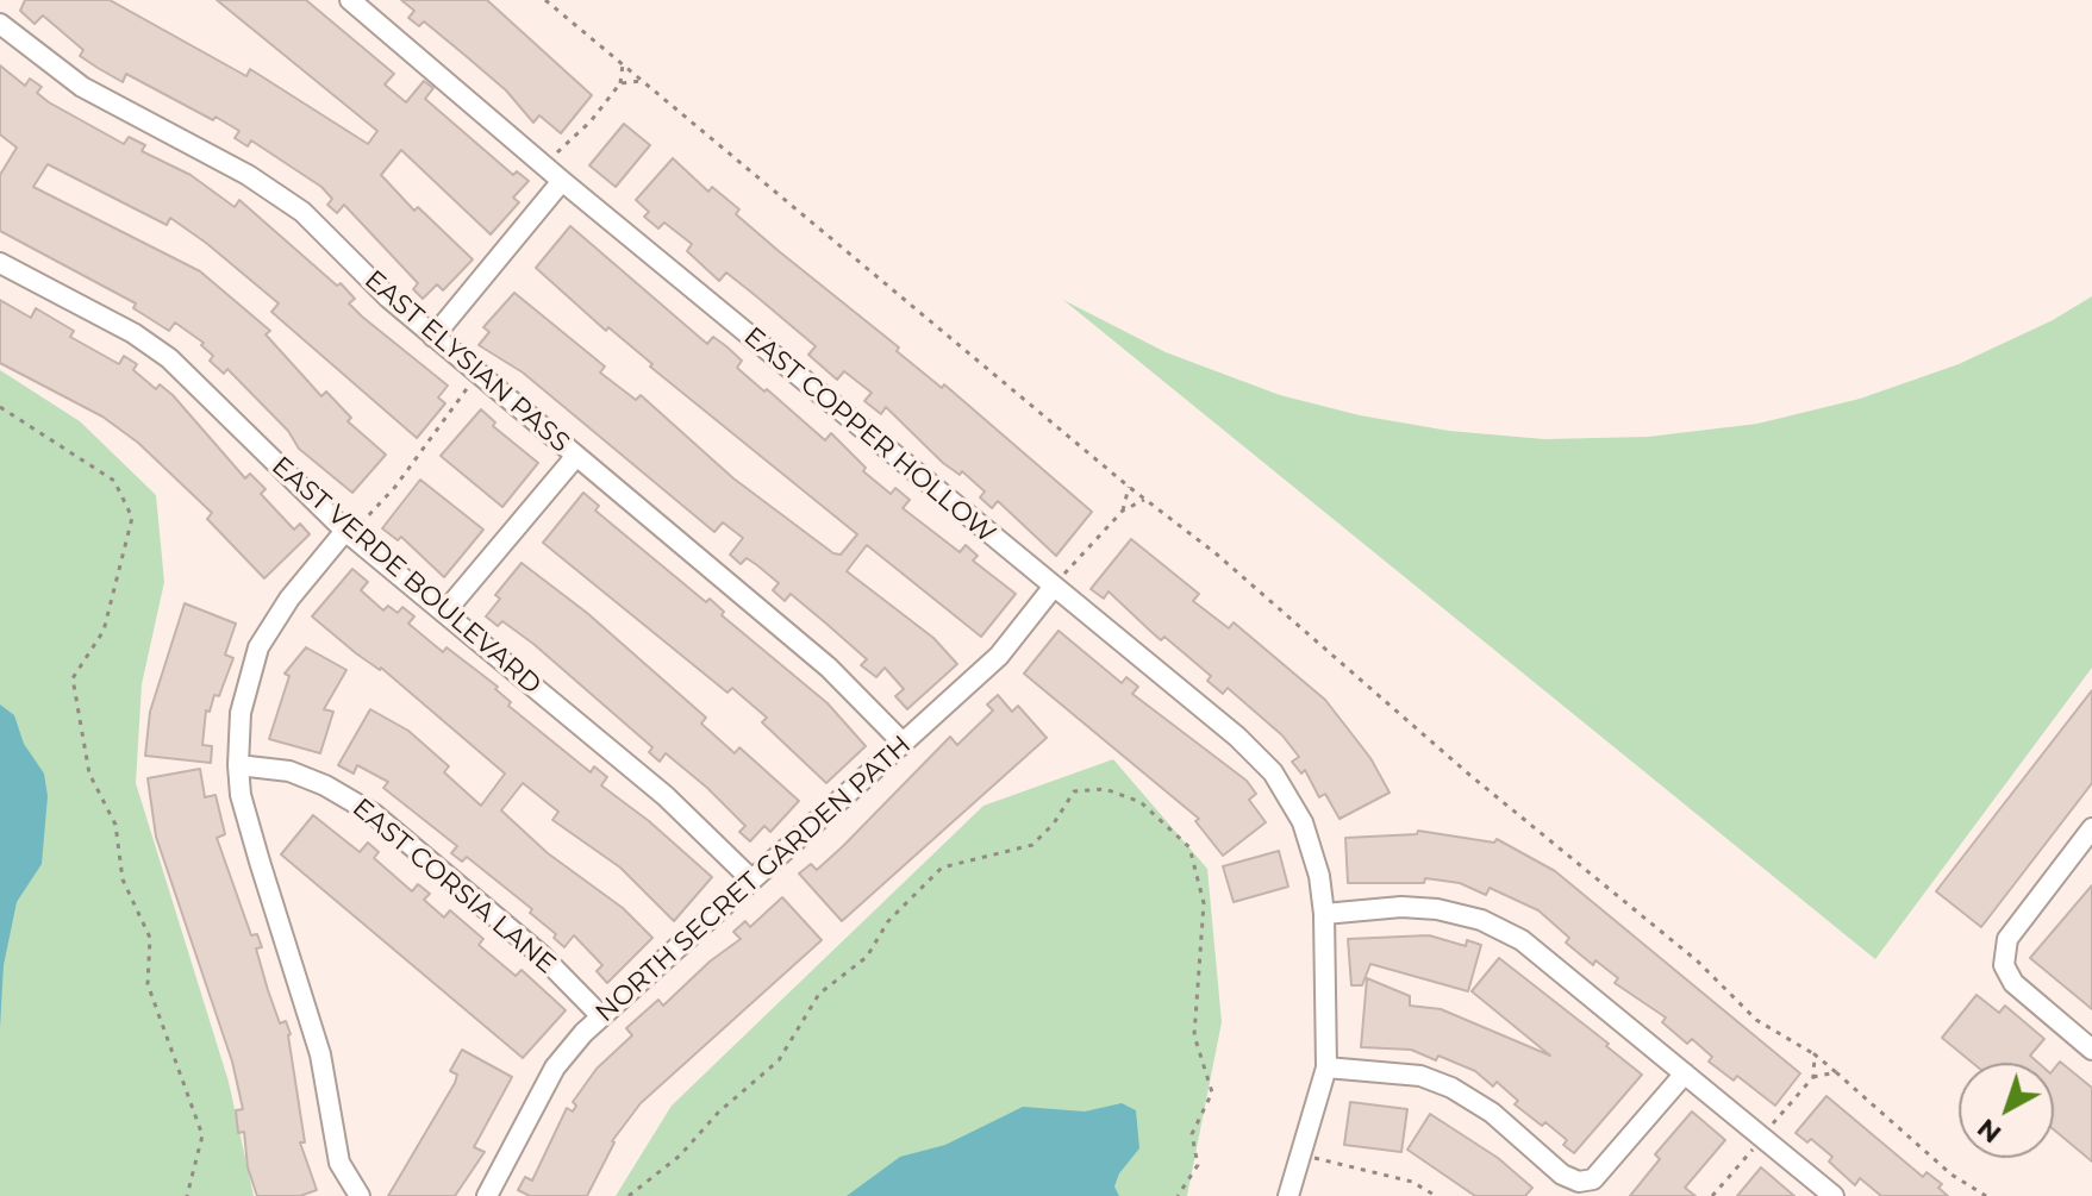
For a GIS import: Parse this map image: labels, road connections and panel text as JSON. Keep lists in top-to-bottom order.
{
  "streets": {
    "street": [
      "EAST ELYSIAN PASS",
      "EAST COPPER HOLLOW",
      "EAST VERDE BOULEVARD",
      "NORTH SECRET GARDEN PATH",
      "EAST CORSIA LANE"
    ]
  },
  "crossings": [
    ["EAST ELYSIAN PASS", "NORTH SECRET GARDEN PATH"],
    ["EAST COPPER HOLLOW", "NORTH SECRET GARDEN PATH"],
    ["EAST VERDE BOULEVARD", "NORTH SECRET GARDEN PATH"],
    ["NORTH SECRET GARDEN PATH", "EAST CORSIA LANE"]
  ],
  "north": "bottom left"
}
